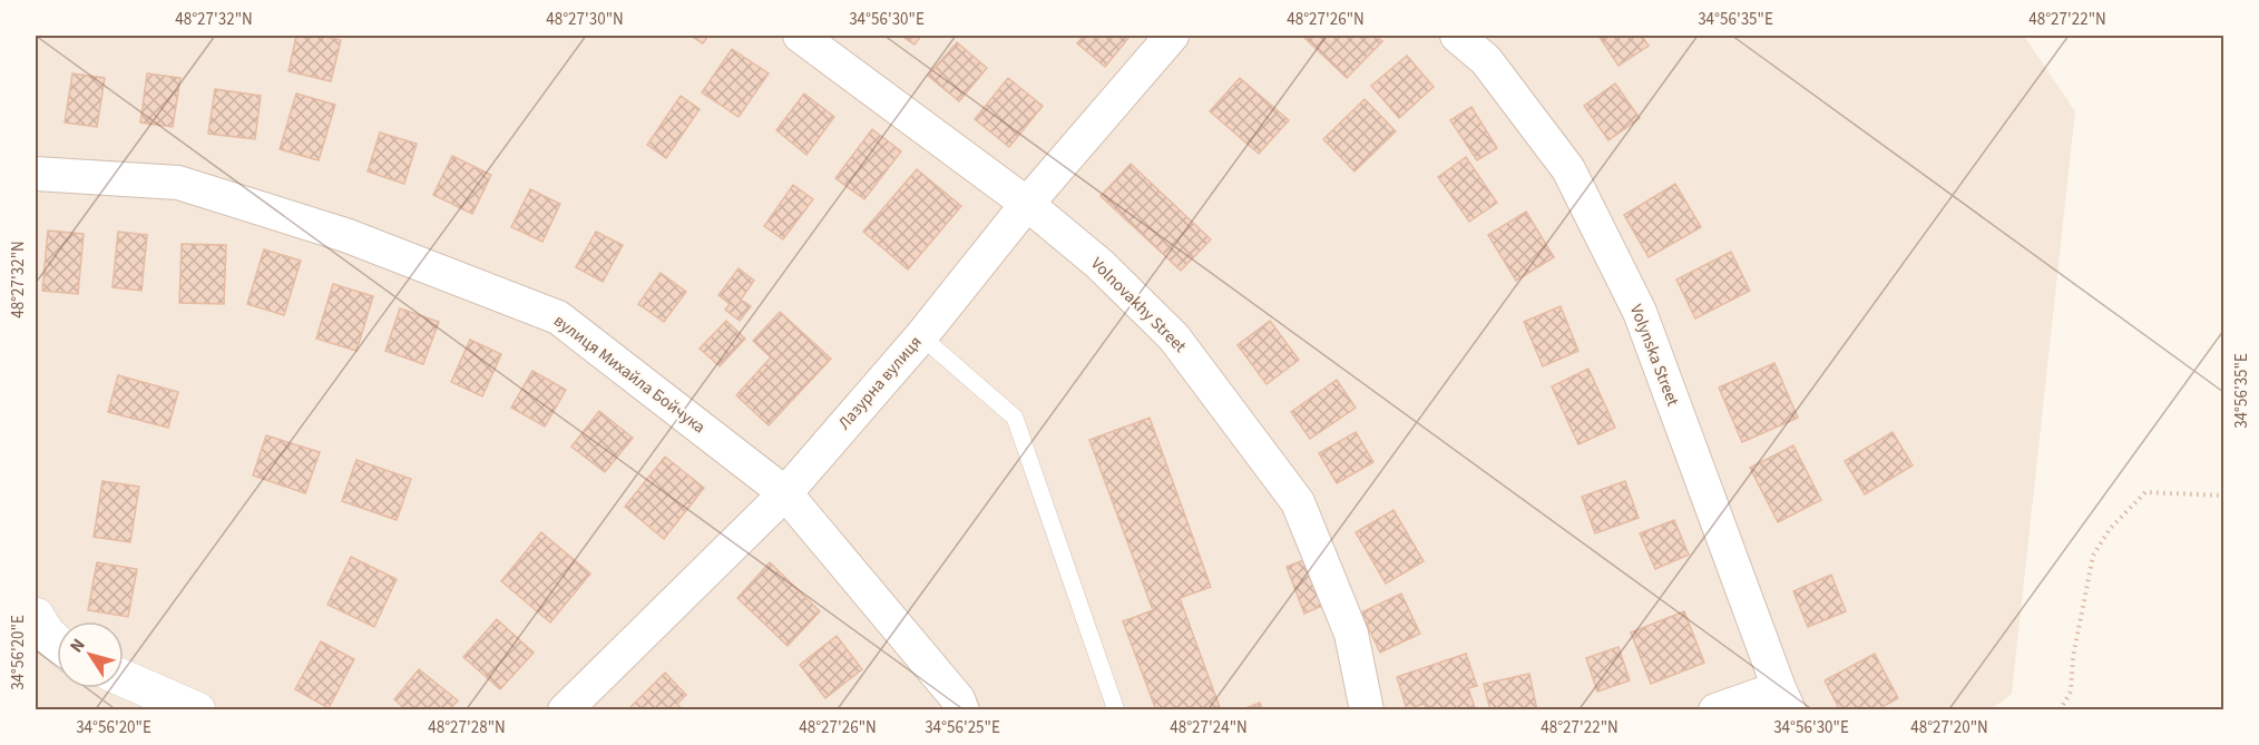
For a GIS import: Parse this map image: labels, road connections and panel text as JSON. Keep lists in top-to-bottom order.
{
  "streets": {
    "street": [
      "Volnovakhy Street",
      "Volynska Street",
      "вулиця Михайла Бойчука",
      "Лазурна вулиця"
    ]
  },
  "crossings": [
    ["Volnovakhy Street", "Лазурна вулиця"],
    ["вулиця Михайла Бойчука", "Лазурна вулиця"]
  ],
  "north": "top left",
  "coordinates": [
    "48°27'32\"N",
    "48°27'30\"N",
    "34°56'30\"E",
    "48°27'26\"N",
    "34°56'35\"E",
    "48°27'22\"N",
    "34°56'20\"E",
    "48°27'28\"N",
    "34°56'25\"E",
    "48°27'24\"N",
    "48°27'20\"N"
  ]
}
